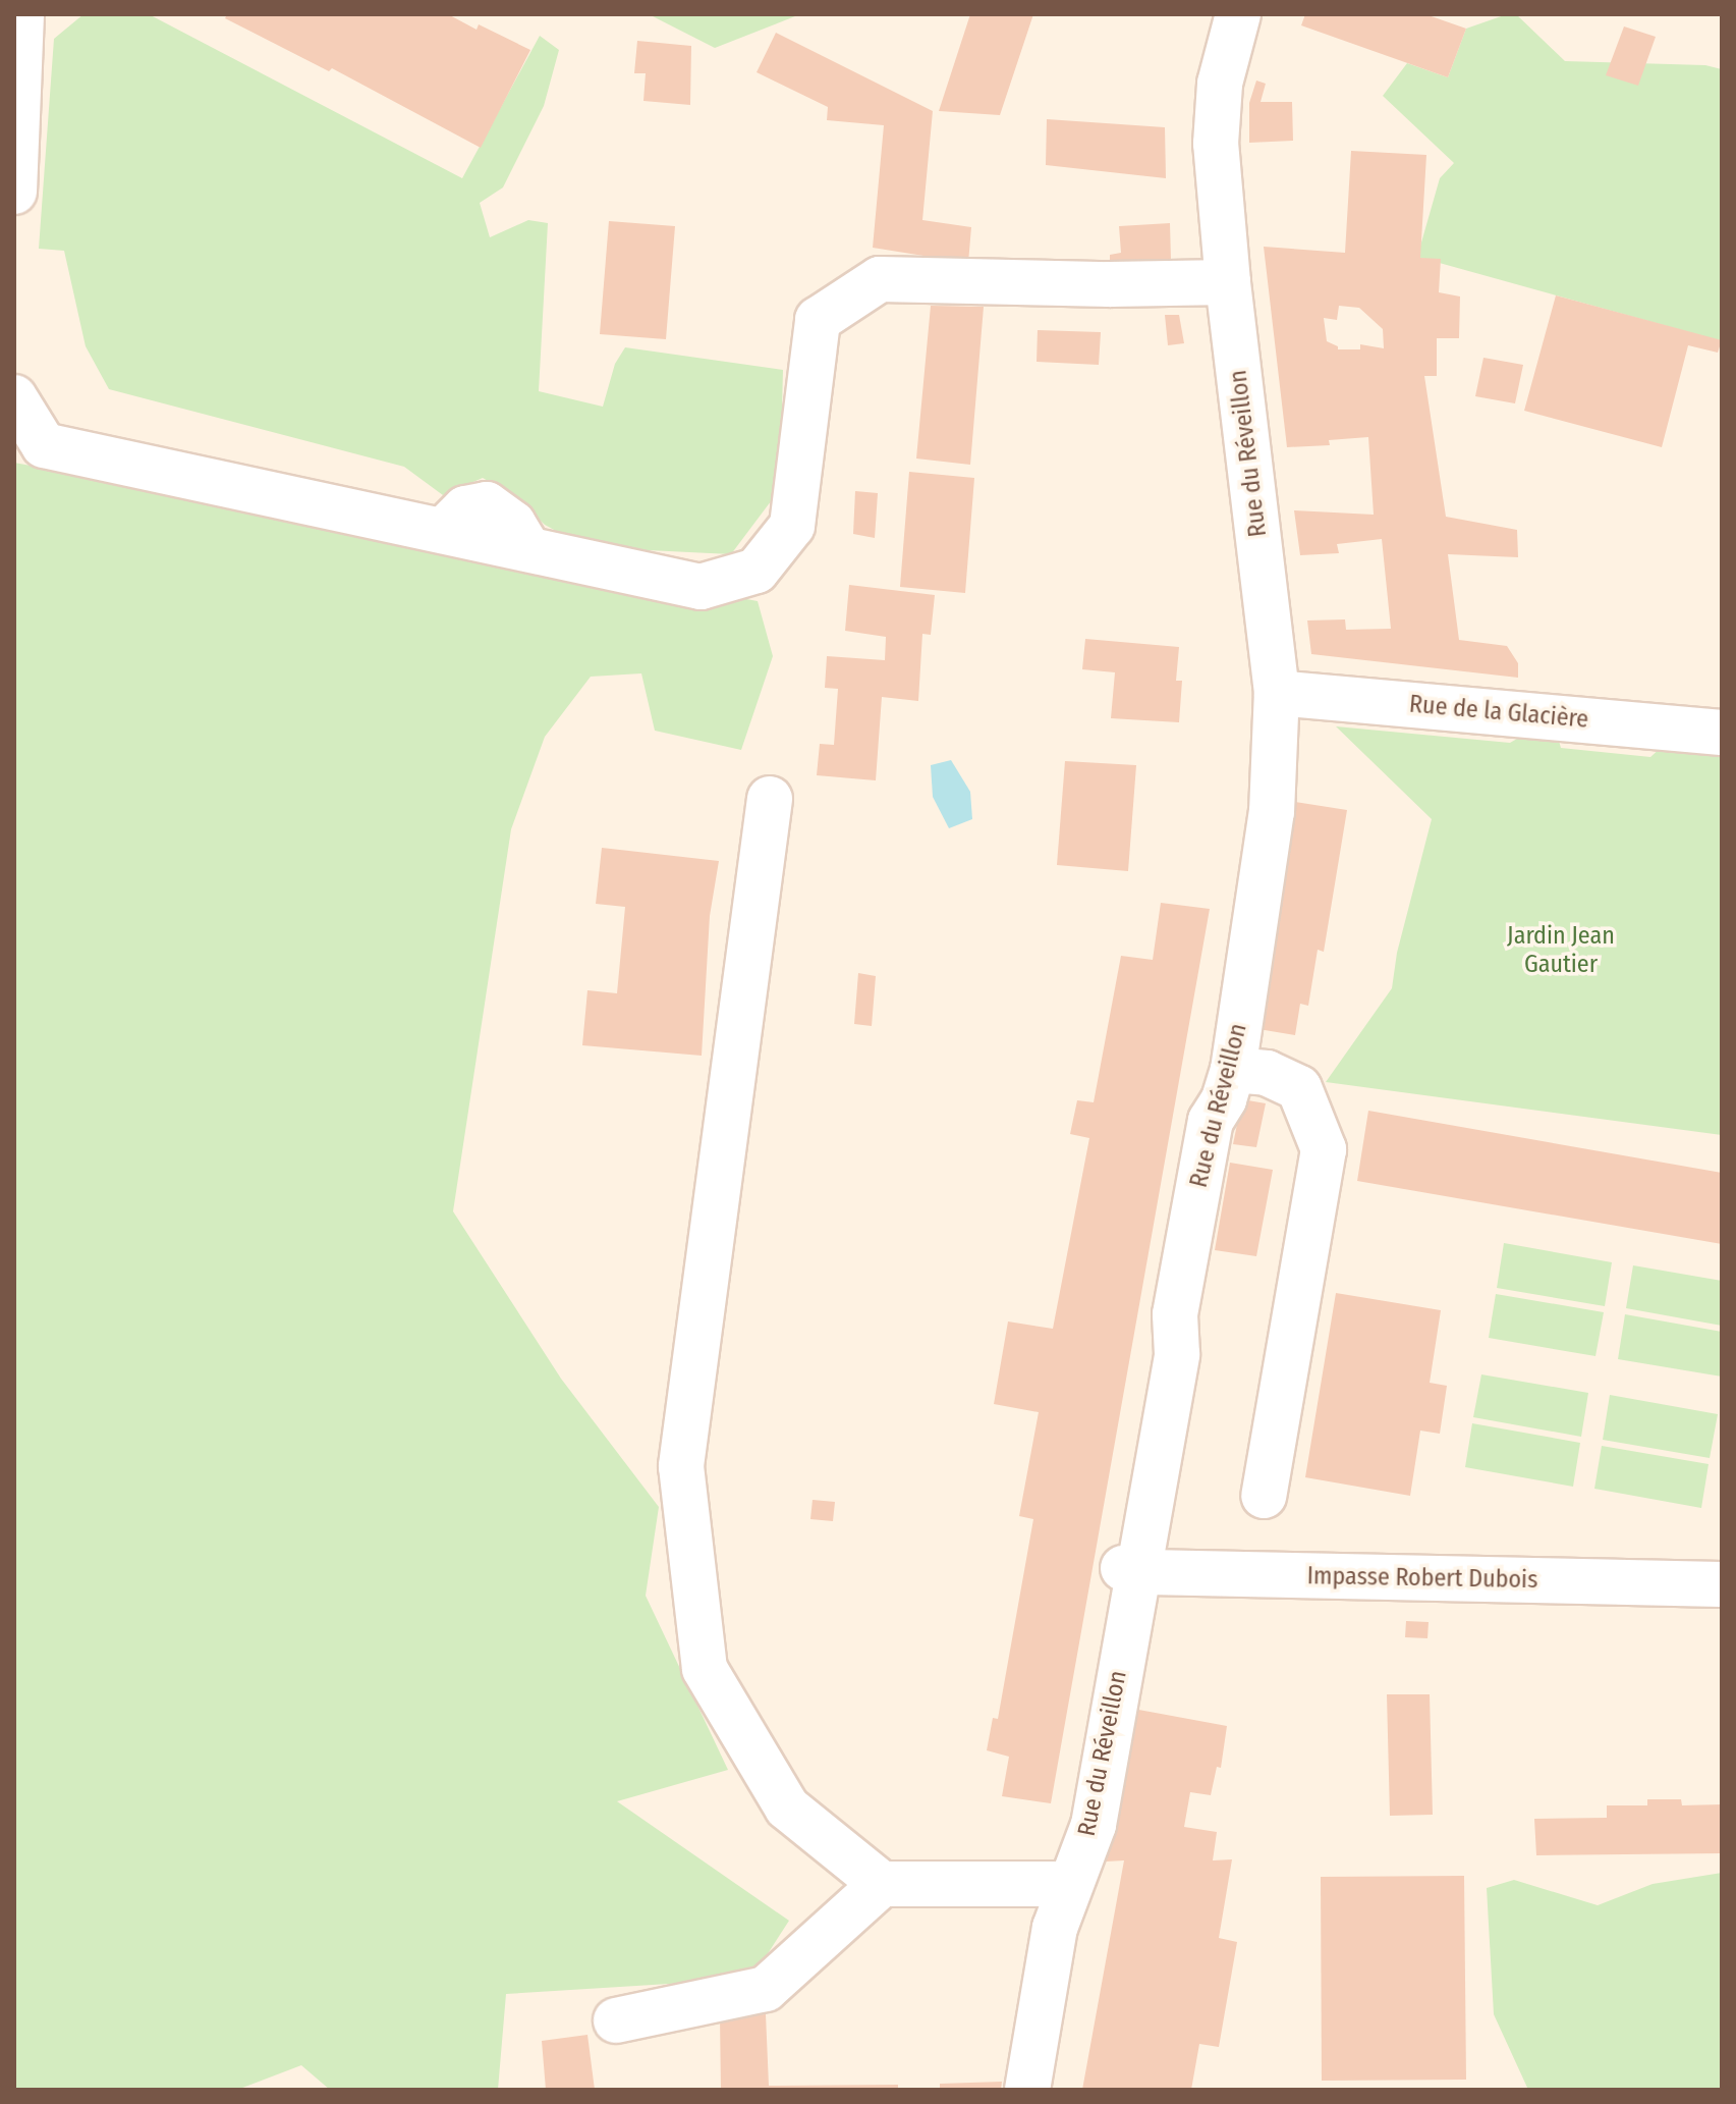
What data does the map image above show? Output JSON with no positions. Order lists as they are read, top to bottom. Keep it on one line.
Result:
{"streets":{"street":["Rue du Réveillon","Rue de la Glacière","Impasse Robert Dubois"]},"crossings":[["Rue du Réveillon","Rue de la Glacière"],["Rue du Réveillon","Impasse Robert Dubois"]],"parks":["Jardin Jean Gautier"]}
